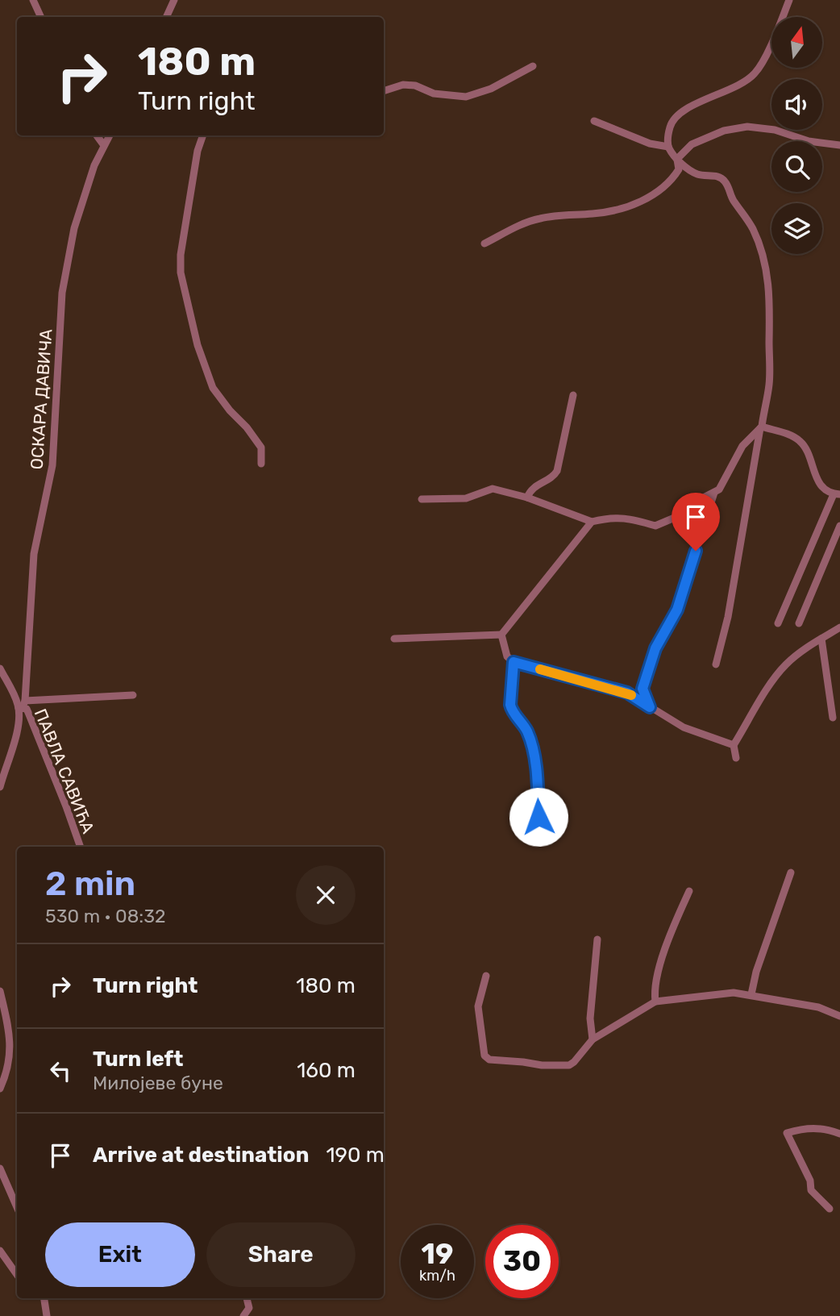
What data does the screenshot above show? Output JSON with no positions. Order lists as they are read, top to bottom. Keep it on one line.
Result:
{"streets":{"street":["ОСКАРА ДАВИЧА","ПАВЛА САВИЋА"]},"crossings":[["ОСКАРА ДАВИЧА","ПАВЛА САВИЋА"]],"north":"top","page":{"turn":["180 m","Turn right"],"heading":["2 min","530 m · 08:32"],"list":[{"name":"Turn right","value":"180 m"},{"name":"Turn left","note":"Милојеве буне","value":"160 m"},{"name":"Arrive at destination","value":"190 m"}],"buttons":["Exit","Share"],"speed":"19 km/h","limit":"30"}}
